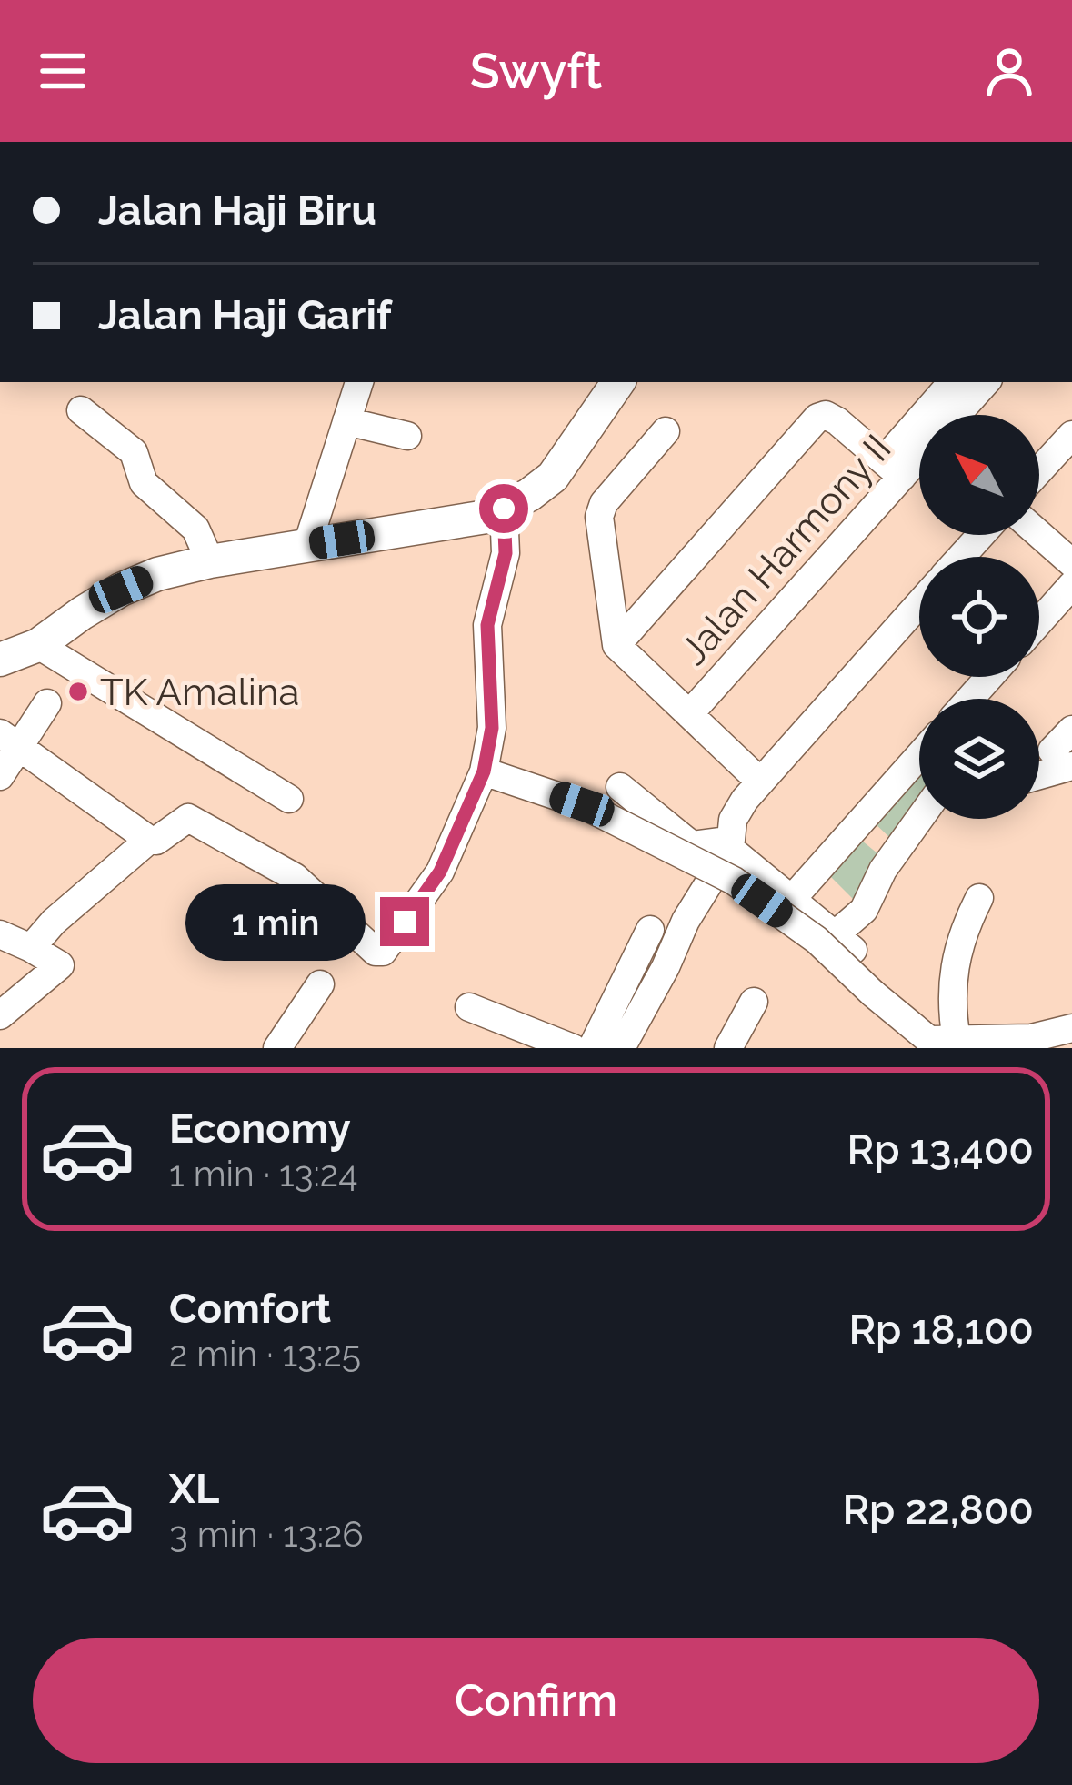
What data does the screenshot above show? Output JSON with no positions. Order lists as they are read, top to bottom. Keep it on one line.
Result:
{"streets":{"street":["Jalan Harmony II"]},"places":["TK Amalina"],"north":"top left","page":{"header":"Swyft","banner":["Jalan Haji Biru","Jalan Haji Garif"],"bubble":"1 min","list":[{"name":"Economy","note":"1 min · 13:24","value":"Rp 13,400"},{"name":"Comfort","note":"2 min · 13:25","value":"Rp 18,100"},{"name":"XL","note":"3 min · 13:26","value":"Rp 22,800"}],"buttons":"Confirm"}}
